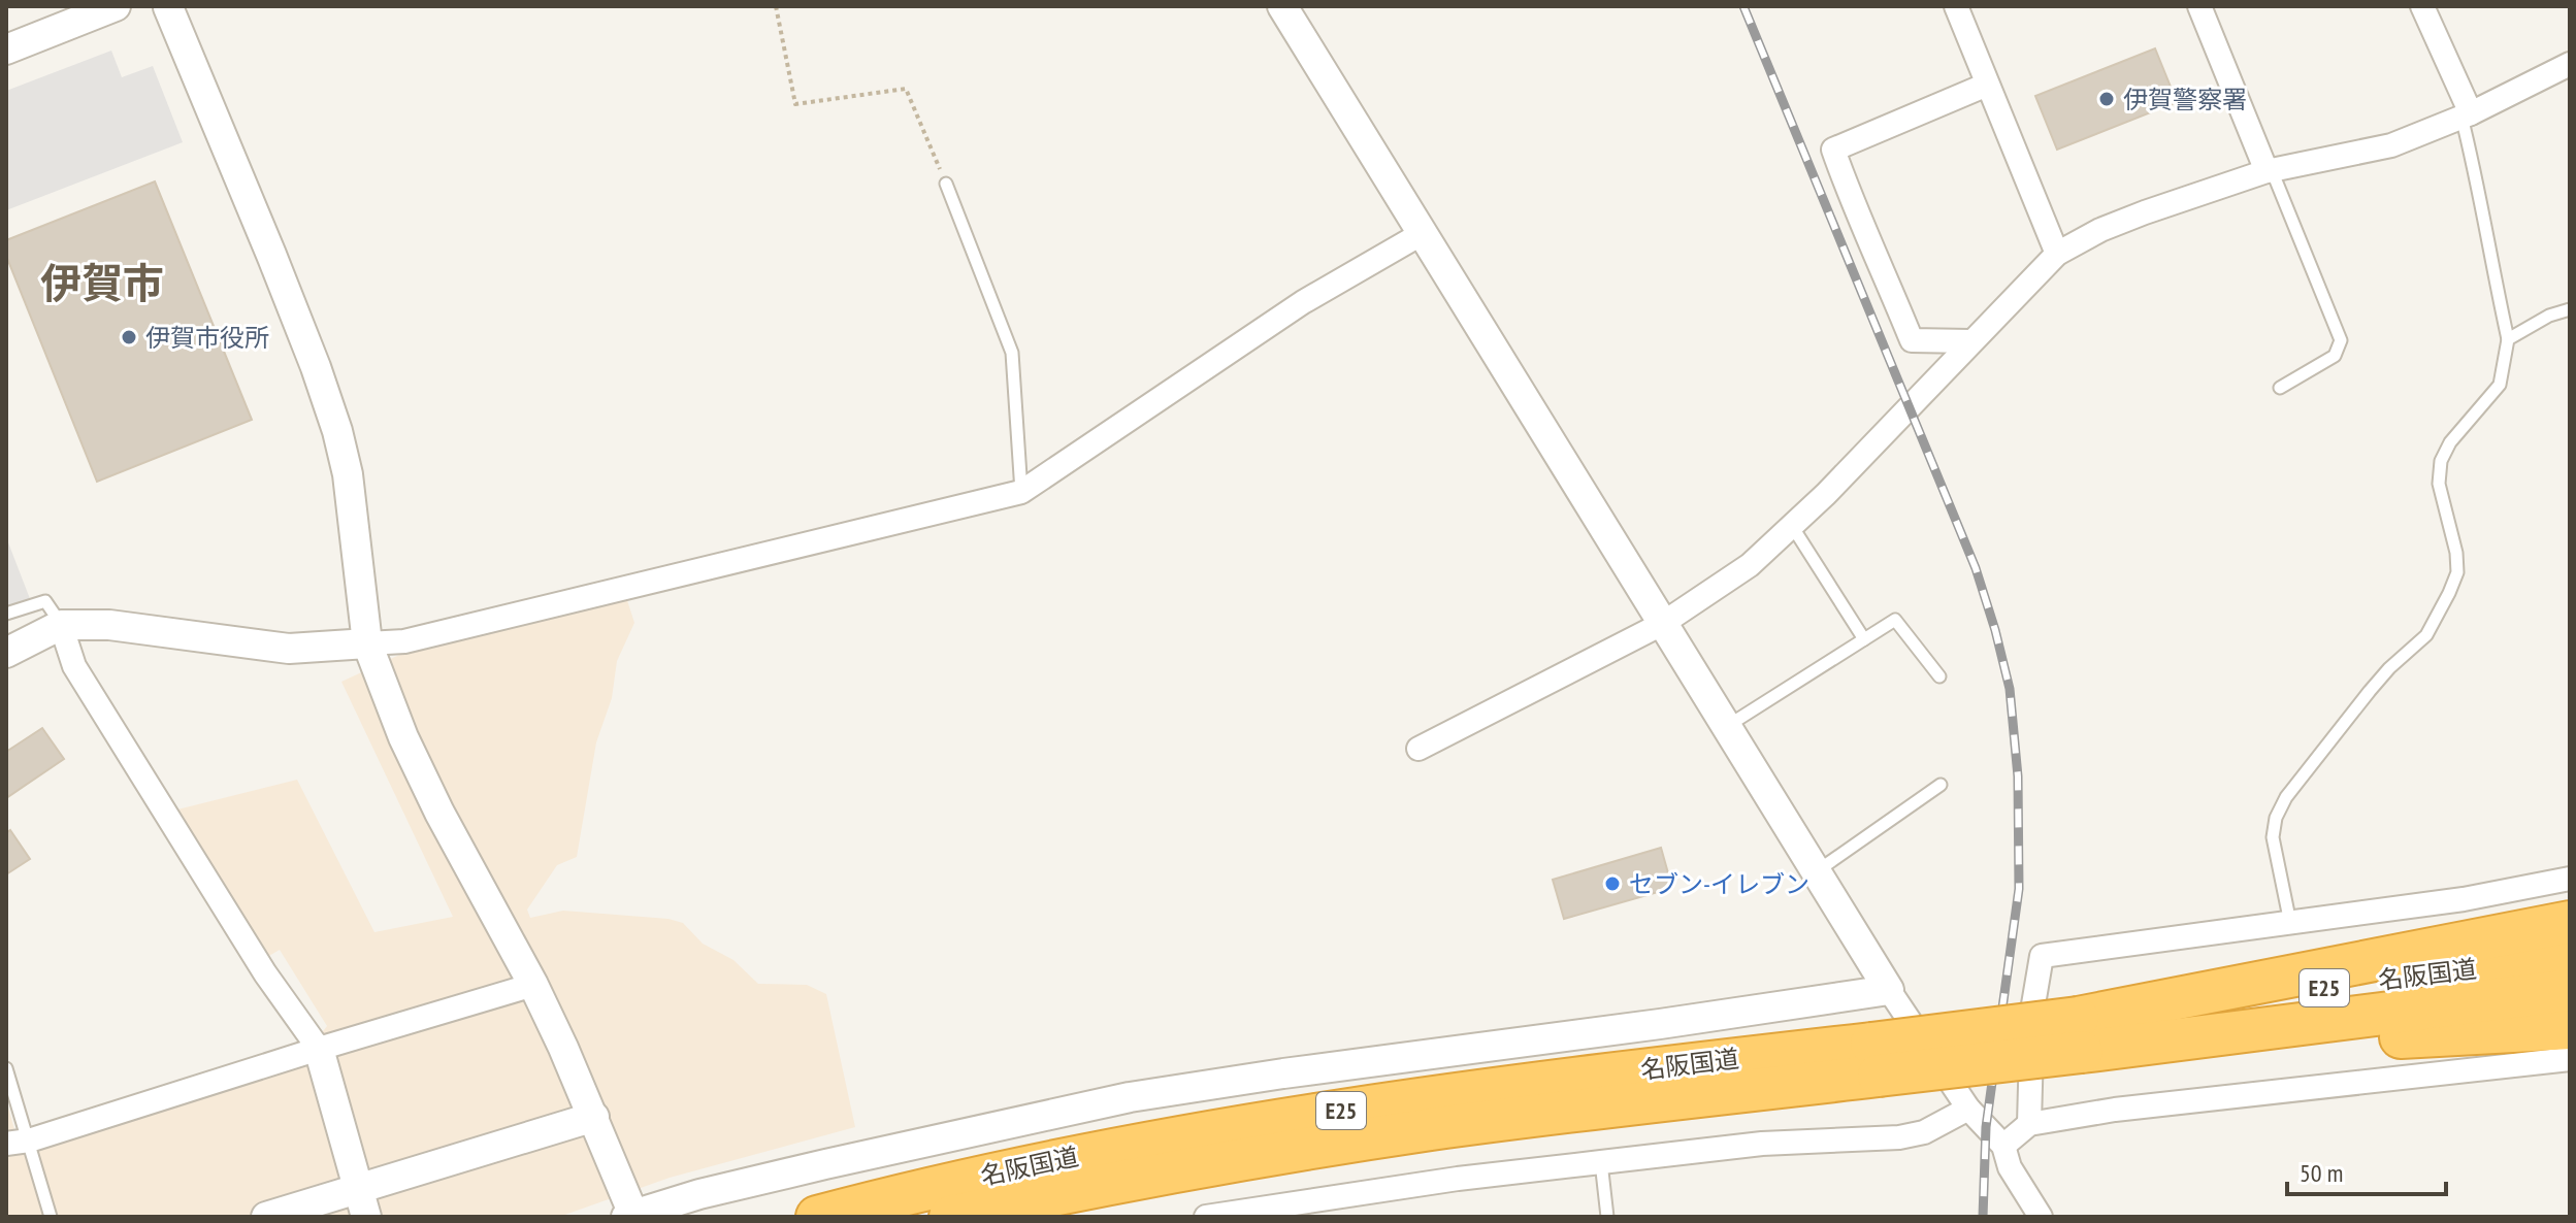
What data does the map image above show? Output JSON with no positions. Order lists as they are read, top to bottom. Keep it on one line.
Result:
{"streets":{"highway":["名阪国道","E25"]},"districts":["伊賀市"],"places":["伊賀警察署","伊賀市役所","セブン-イレブン"],"scale_bar":"50 m"}
